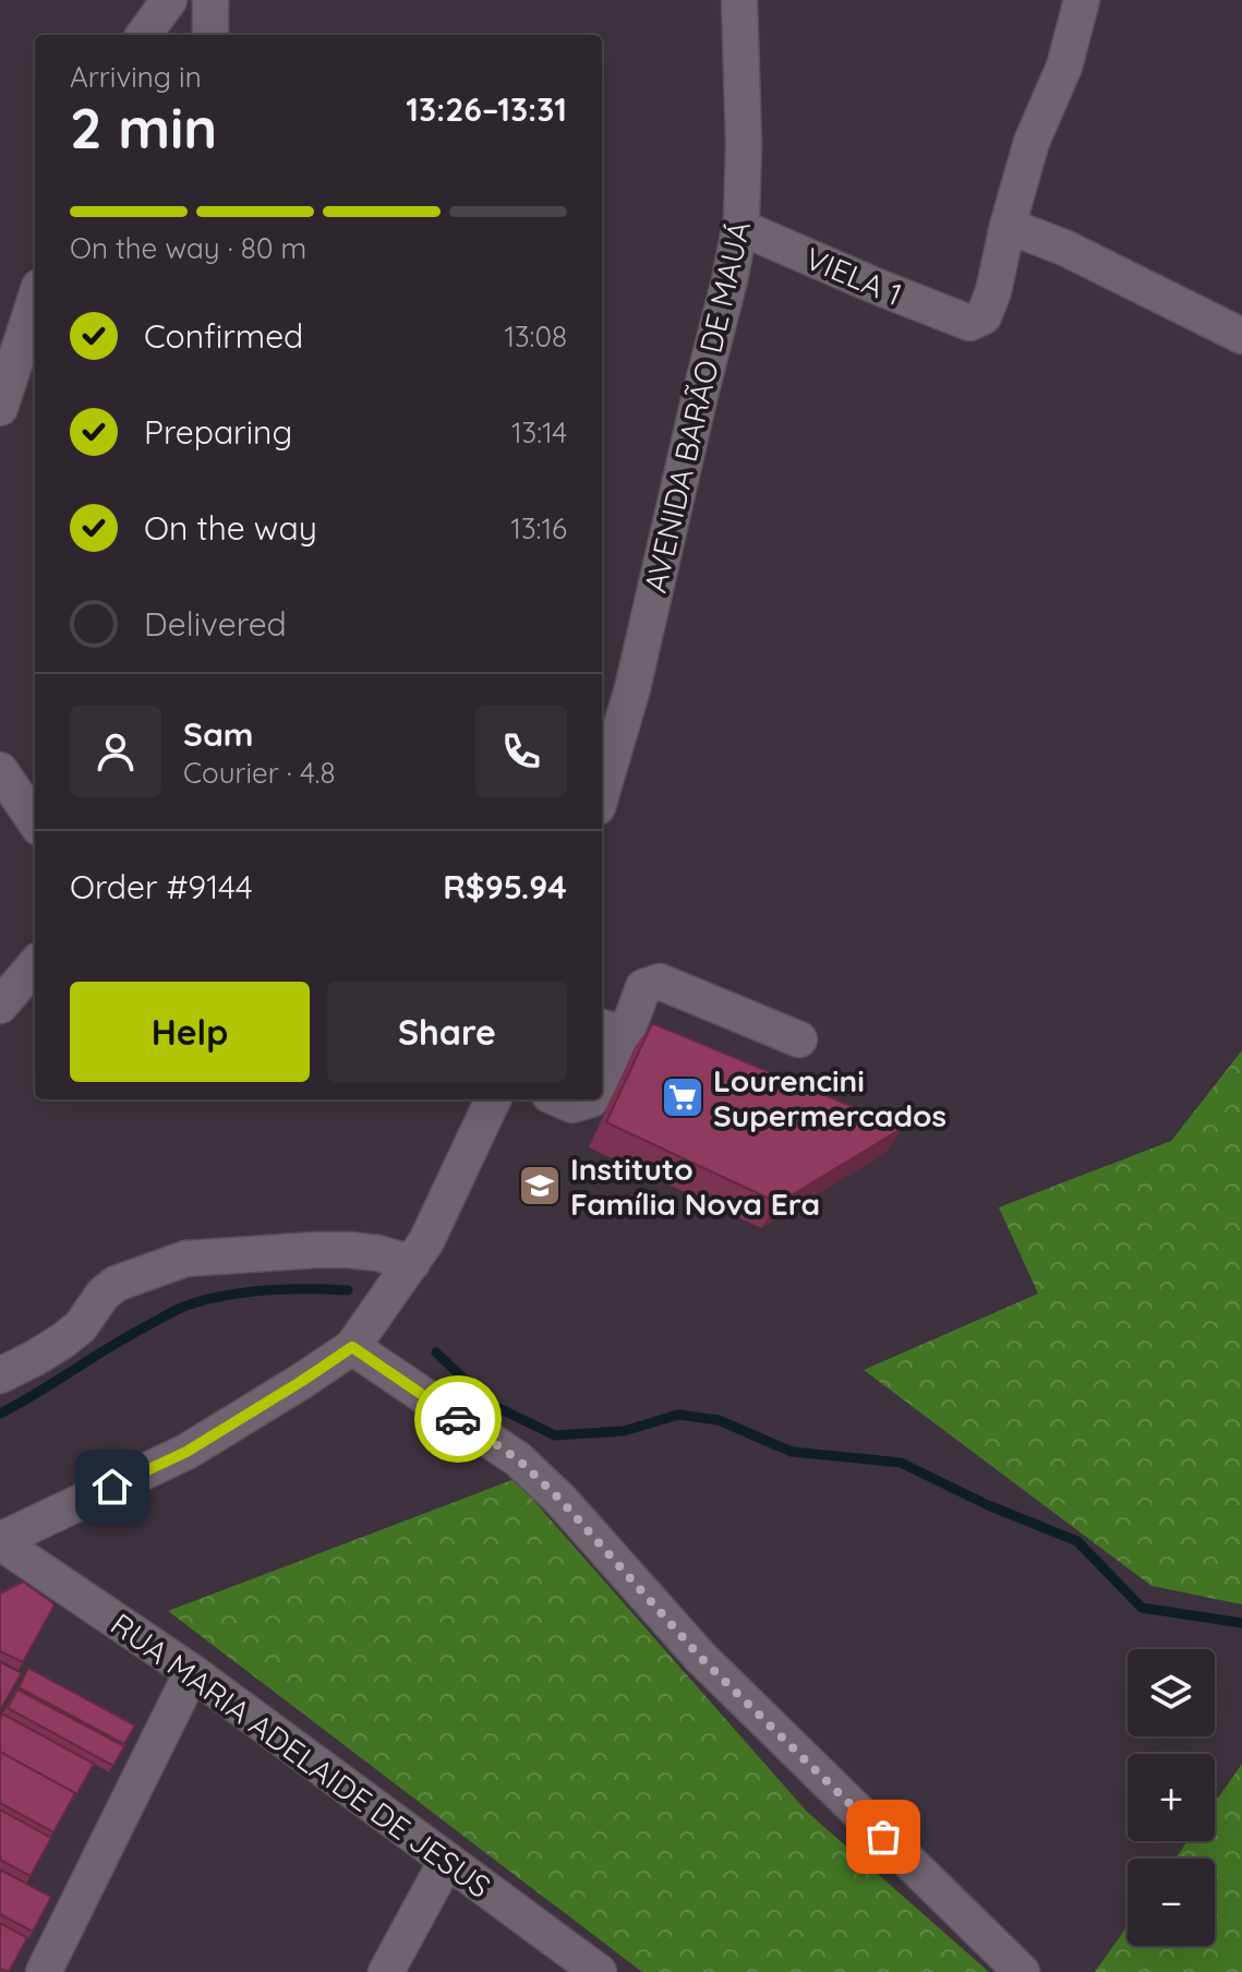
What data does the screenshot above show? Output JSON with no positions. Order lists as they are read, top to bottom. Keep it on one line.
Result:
{"streets":{"street":["VIELA 1","AVENIDA BARÃO DE MAUÁ","RUA MARIA ADELAIDE DE JESUS"]},"crossings":[["VIELA 1","AVENIDA BARÃO DE MAUÁ"]],"places":{"supermarket":["Lourencini Supermercados"],"school or university":["Instituto Família Nova Era"]},"page":{"heading":["2 min","Arriving in","13:26–13:31"],"panel":["Sam","Courier · 4.8","Order #9144","R$95.94"],"bar":"On the way · 80 m","list":[["Confirmed","13:08"],["Preparing","13:14"],["On the way","13:16"],"Delivered"],"buttons":["Help","Share"],"map_buttons":["+","−"]}}
